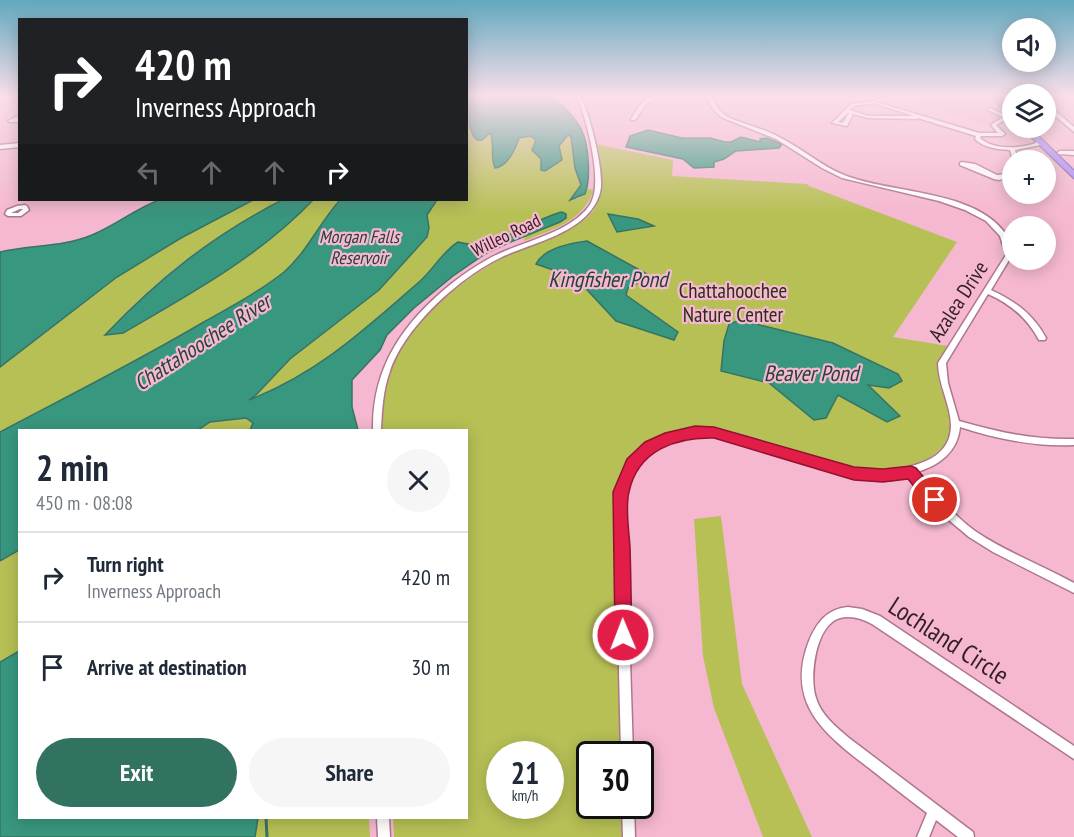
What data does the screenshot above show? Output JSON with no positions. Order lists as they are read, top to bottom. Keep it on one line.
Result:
{"streets":{"street":["Willeo Road","Azalea Drive","Lochland Circle"]},"water":["Morgan Falls Reservoir","Kingfisher Pond","Chattahoochee River","Beaver Pond"],"parks":["Chattahoochee Nature Center"],"page":{"map_buttons":["+","−"],"turn":["420 m","Inverness Approach"],"heading":["2 min","450 m · 08:08"],"list":[{"name":"Turn right","note":"Inverness Approach","value":"420 m"},{"name":"Arrive at destination","value":"30 m"}],"buttons":["Exit","Share"],"speed":"21 km/h","limit":"30"}}
